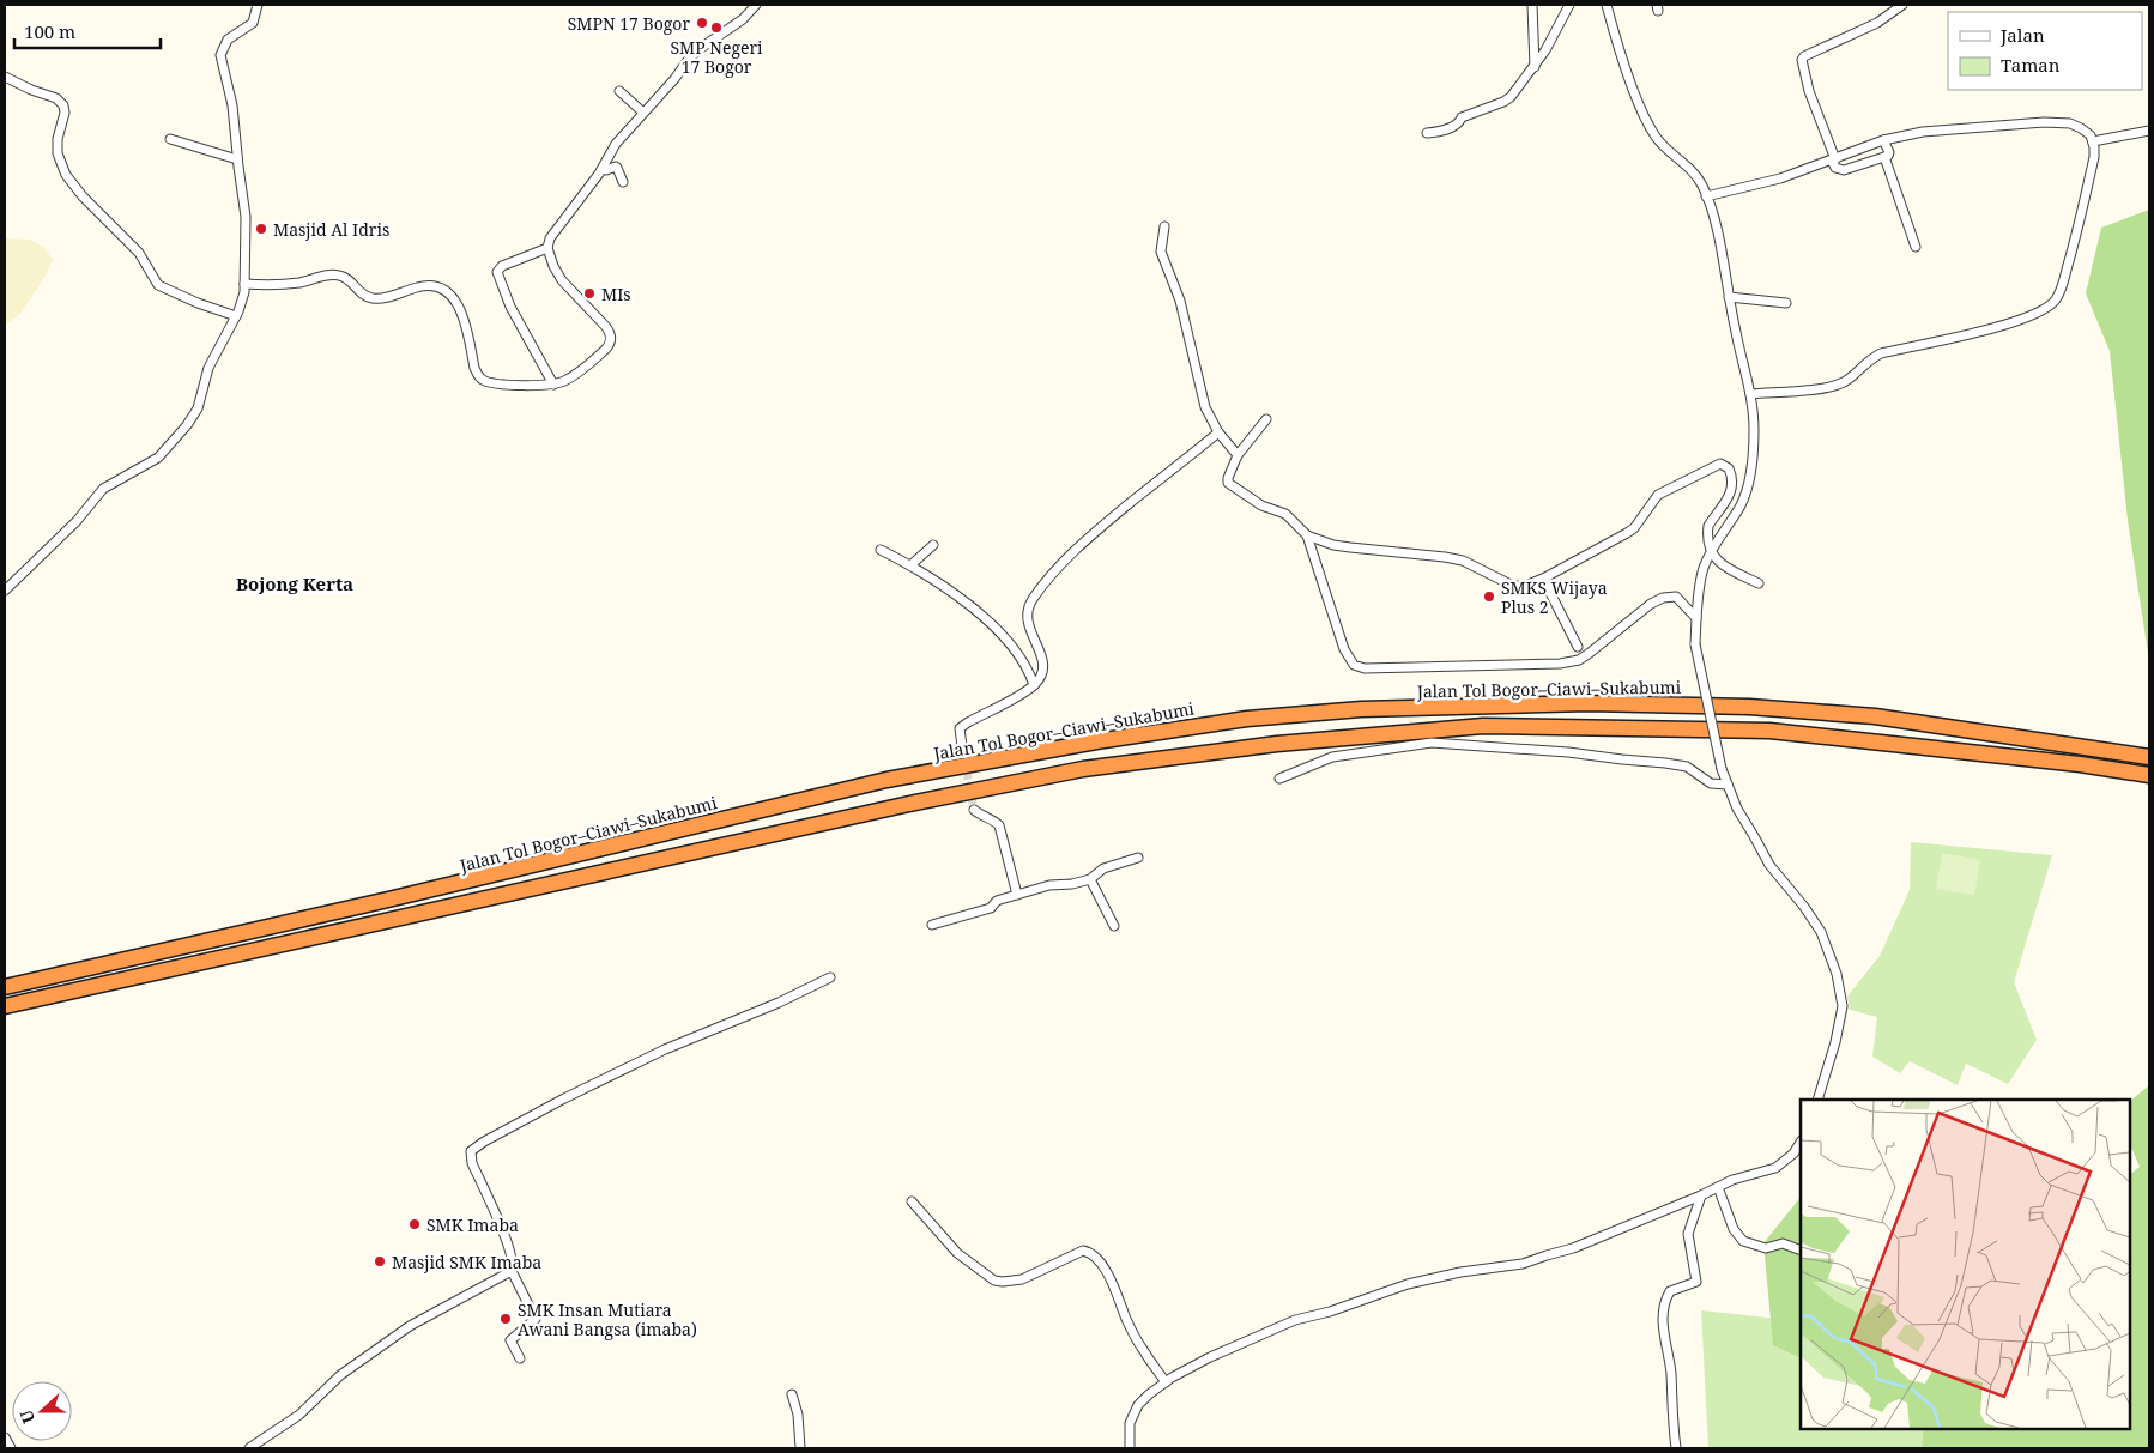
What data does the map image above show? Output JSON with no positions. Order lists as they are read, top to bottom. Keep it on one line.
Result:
{"streets":{"highway":["Jalan Tol Bogor–Ciawi–Sukabumi"]},"districts":["Bojong Kerta"],"places":["SMPN 17 Bogor","SMP Negeri 17 Bogor","Masjid Al Idris","MIs","SMKS Wijaya Plus 2","SMK Imaba","Masjid SMK Imaba","SMK Insan Mutiara Awani Bangsa (imaba)"],"legend":["Jalan","Taman"],"scale_bar":"100 m","north":"left"}
